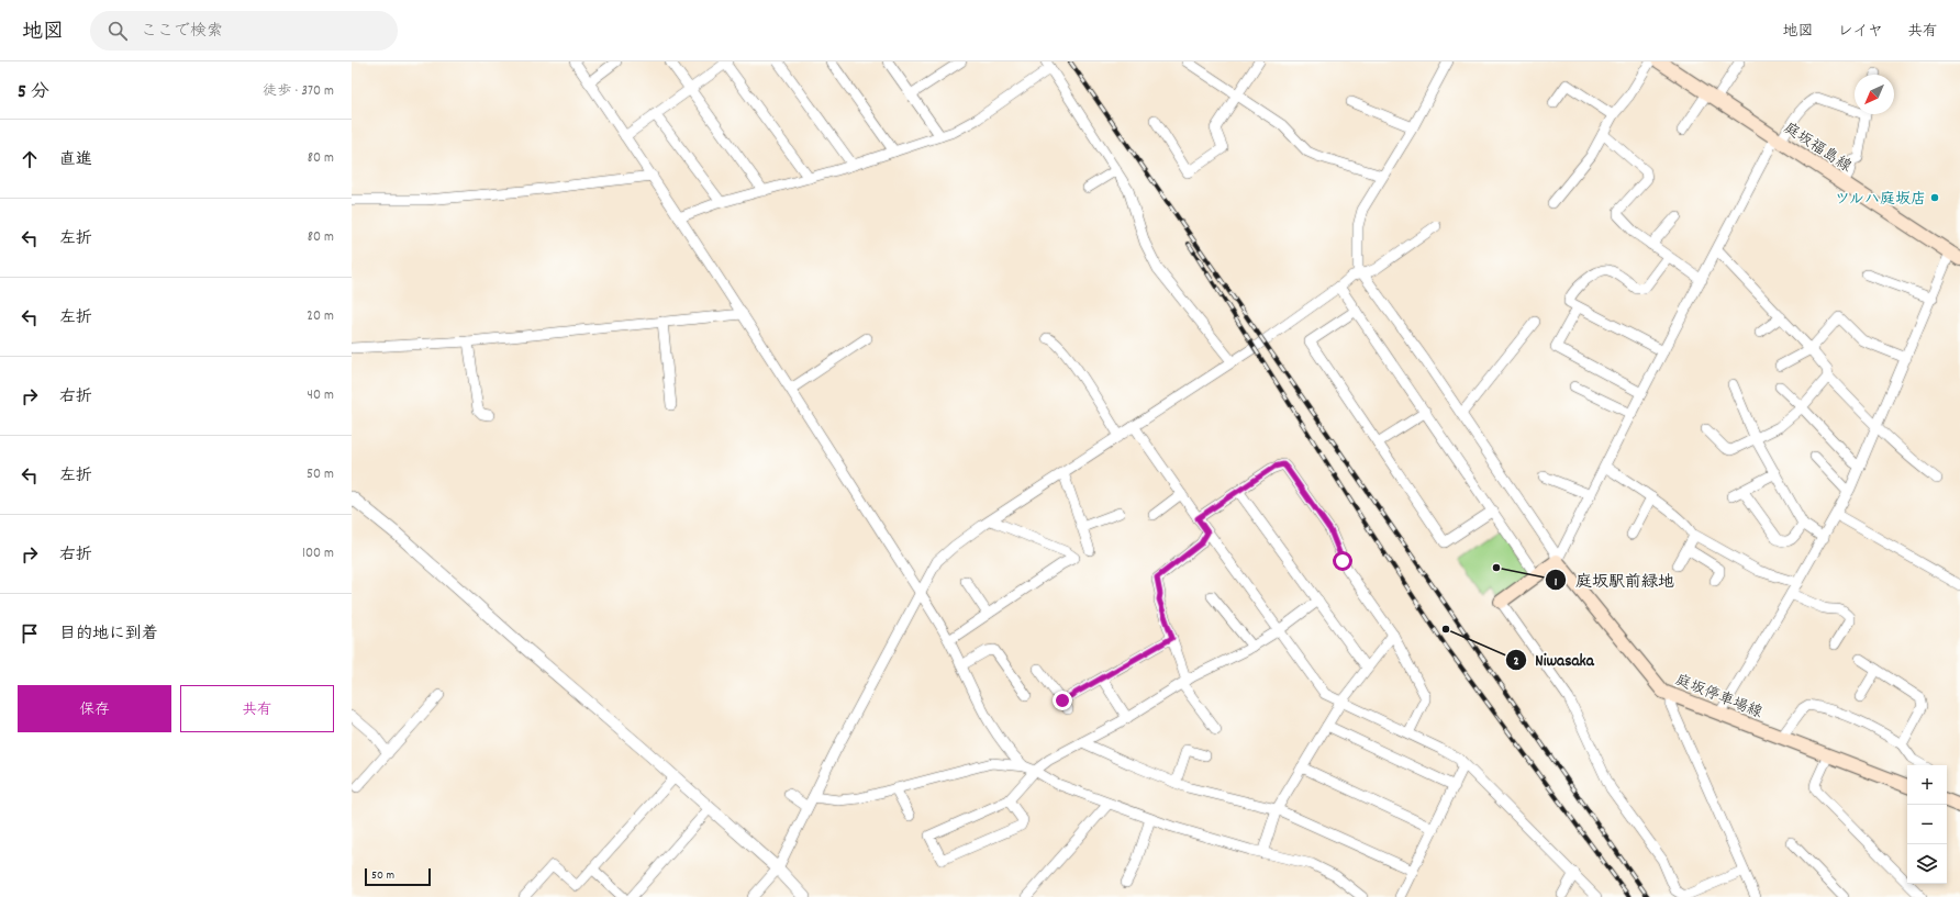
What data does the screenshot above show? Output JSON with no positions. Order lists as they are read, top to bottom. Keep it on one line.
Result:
{"streets":{"main road":["庭坂福島線","庭坂停車場線"]},"places":["ツルハ庭坂店","庭坂駅前緑地","Niwasaka"],"scale_bar":"50 m","north":"bottom left","page":{"header":"地図","search":"ここで検索","nav":["地図","レイヤ","共有"],"heading":["5 分","徒歩 · 370 m"],"list":[["直進","80 m"],["左折","80 m"],["左折","20 m"],["右折","40 m"],["左折","50 m"],["右折","100 m"],"目的地に到着"],"buttons":["保存","共有"],"map_buttons":["+","−"],"scale":"50 m"}}
